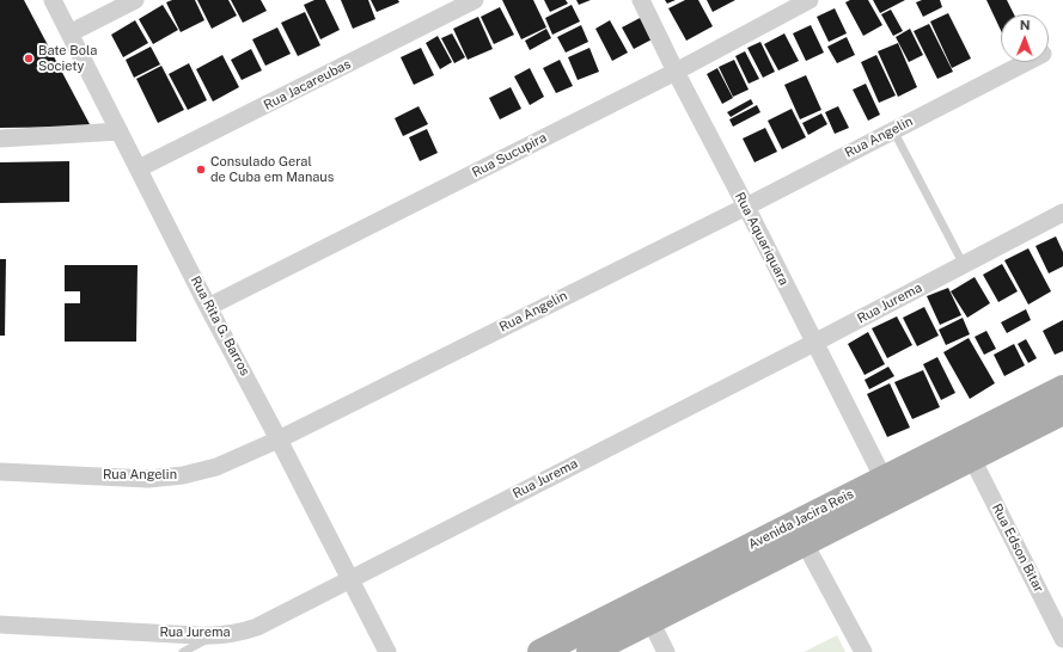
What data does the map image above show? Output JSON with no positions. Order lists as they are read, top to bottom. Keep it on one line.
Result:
{"streets":{"main road":["Avenida Jacira Reis"],"street":["Rua Jacareubas","Rua Angelin","Rua Sucupira","Rua Aquariquara","Rua Jurema","Rua Rita G. Barros","Rua Edson Bitar"]},"crossings":[["Rua Jacareubas","Rua Rita G. Barros"],["Rua Angelin","Rua Aquariquara"],["Rua Angelin","Rua Rita G. Barros"],["Rua Sucupira","Rua Aquariquara"],["Rua Sucupira","Rua Rita G. Barros"],["Rua Aquariquara","Rua Jurema"],["Rua Aquariquara","Avenida Jacira Reis"],["Rua Jurema","Rua Rita G. Barros"],["Avenida Jacira Reis","Rua Edson Bitar"]],"places":["Bate Bola Society","Consulado Geral de Cuba em Manaus"],"north":"top"}
